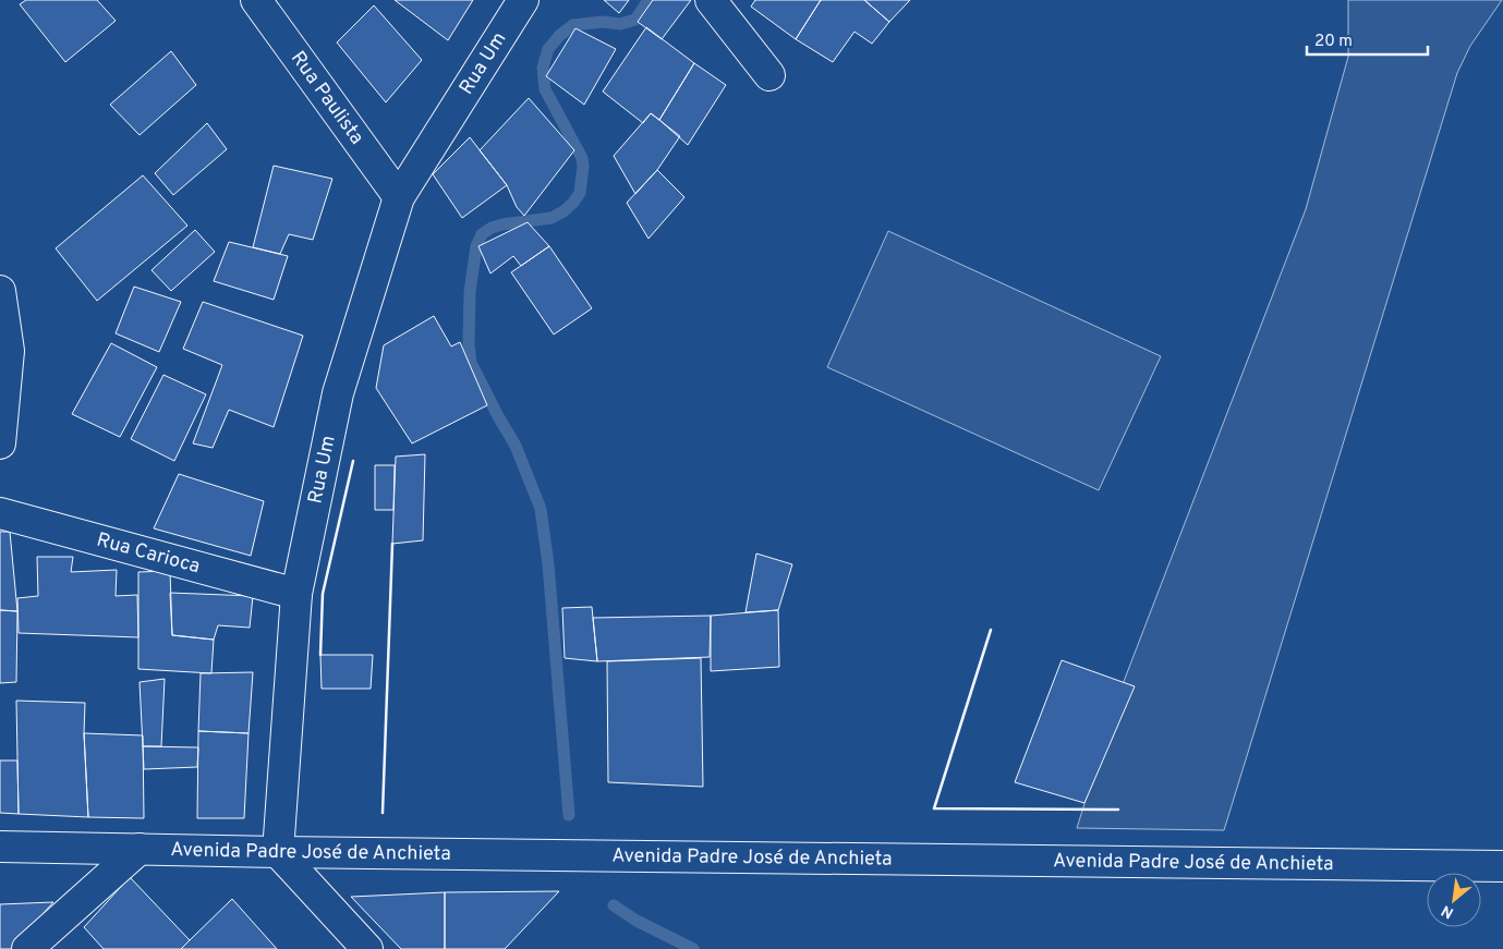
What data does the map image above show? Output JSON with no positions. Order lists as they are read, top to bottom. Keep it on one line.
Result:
{"streets":{"street":["Rua Um","Rua Paulista","Rua Carioca","Avenida Padre José de Anchieta"]},"crossings":[["Rua Um","Rua Paulista"],["Rua Um","Rua Carioca"],["Rua Um","Avenida Padre José de Anchieta"]],"scale_bar":"20 m","north":"bottom left"}
